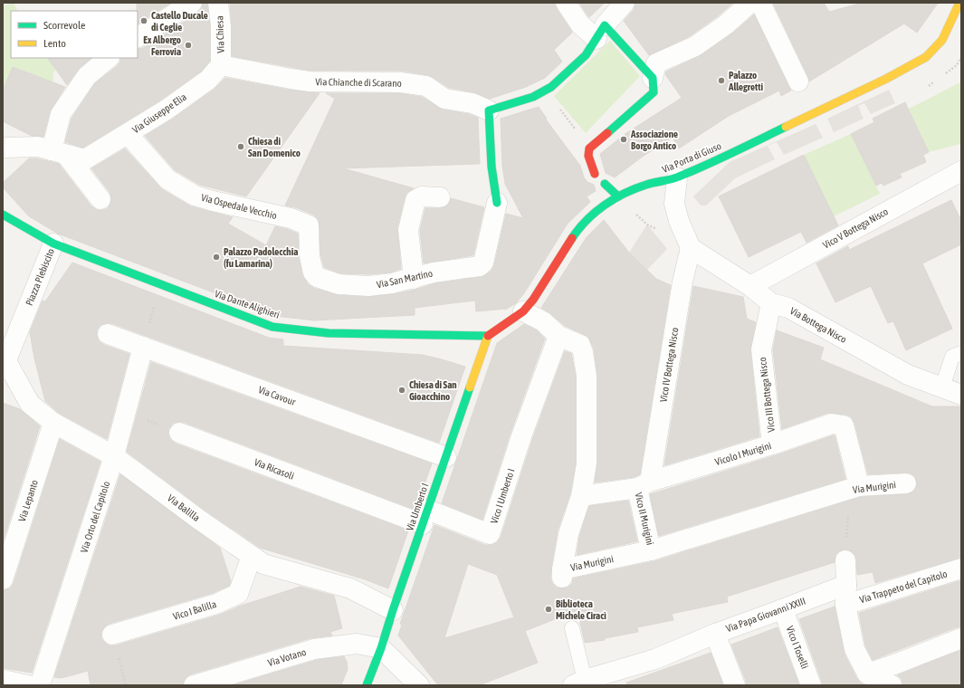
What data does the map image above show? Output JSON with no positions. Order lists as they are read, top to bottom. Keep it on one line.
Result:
{"streets":{"street":["Via Chiesa","Via Chianche di Scarano","Via Giuseppe Elia","Via Porta di Giuso","Via Ospedale Vecchio","Vico V Bottega Nisco","Piazza Plebiscito","Via San Martino","Via Dante Alighieri","Via Bottega Nisco","Vico IV Bottega Nisco","Vico III Bottega Nisco","Via Cavour","Vicolo I Murigini","Via Ricasoli","Via Murigini","Vico I Umberto I","Via Lepanto","Via Umberto I","Via Balilla","Via Orto del Capitolo","Vico II Murigini","Via Trappeto del Capitolo","Vico I Balilla","Via Papa Giovanni XXIII","Vico I Toselli","Via Votano"]},"crossings":[["Via Chiesa","Via Chianche di Scarano"],["Via Chiesa","Via Giuseppe Elia"],["Via Chianche di Scarano","Via Giuseppe Elia"],["Via Giuseppe Elia","Via Ospedale Vecchio"],["Via Porta di Giuso","Via Dante Alighieri"],["Via Porta di Giuso","Via Murigini"],["Via Porta di Giuso","Via Umberto I"],["Via Ospedale Vecchio","Via San Martino"],["Vico V Bottega Nisco","Via Bottega Nisco"],["Piazza Plebiscito","Via Dante Alighieri"],["Piazza Plebiscito","Via Balilla"],["Via Dante Alighieri","Via Umberto I"],["Via Bottega Nisco","Vico IV Bottega Nisco"],["Via Bottega Nisco","Vico III Bottega Nisco"],["Vico IV Bottega Nisco","Vicolo I Murigini"],["Vico IV Bottega Nisco","Vico II Murigini"],["Vico III Bottega Nisco","Vicolo I Murigini"],["Via Cavour","Via Umberto I"],["Via Cavour","Via Orto del Capitolo"],["Vicolo I Murigini","Via Murigini"],["Vicolo I Murigini","Vico II Murigini"],["Via Ricasoli","Vico I Umberto I"],["Via Ricasoli","Via Umberto I"],["Via Murigini","Vico I Umberto I"],["Via Murigini","Vico II Murigini"],["Vico I Umberto I","Via Umberto I"],["Via Lepanto","Via Balilla"],["Via Umberto I","Via Balilla"],["Via Umberto I","Via Votano"],["Via Balilla","Via Orto del Capitolo"],["Via Balilla","Vico I Balilla"],["Via Papa Giovanni XXIII","Vico I Toselli"]],"places":["Castello Ducale di Ceglie","Ex Albergo Ferrovia","Palazzo Allegretti","Associazione Borgo Antico","Chiesa di San Domenico","Palazzo Padolecchia (fu Lamarina)","Chiesa di San Gioacchino","Biblioteca Michele Ciracì"],"legend":["Scorrevole","Lento"]}
